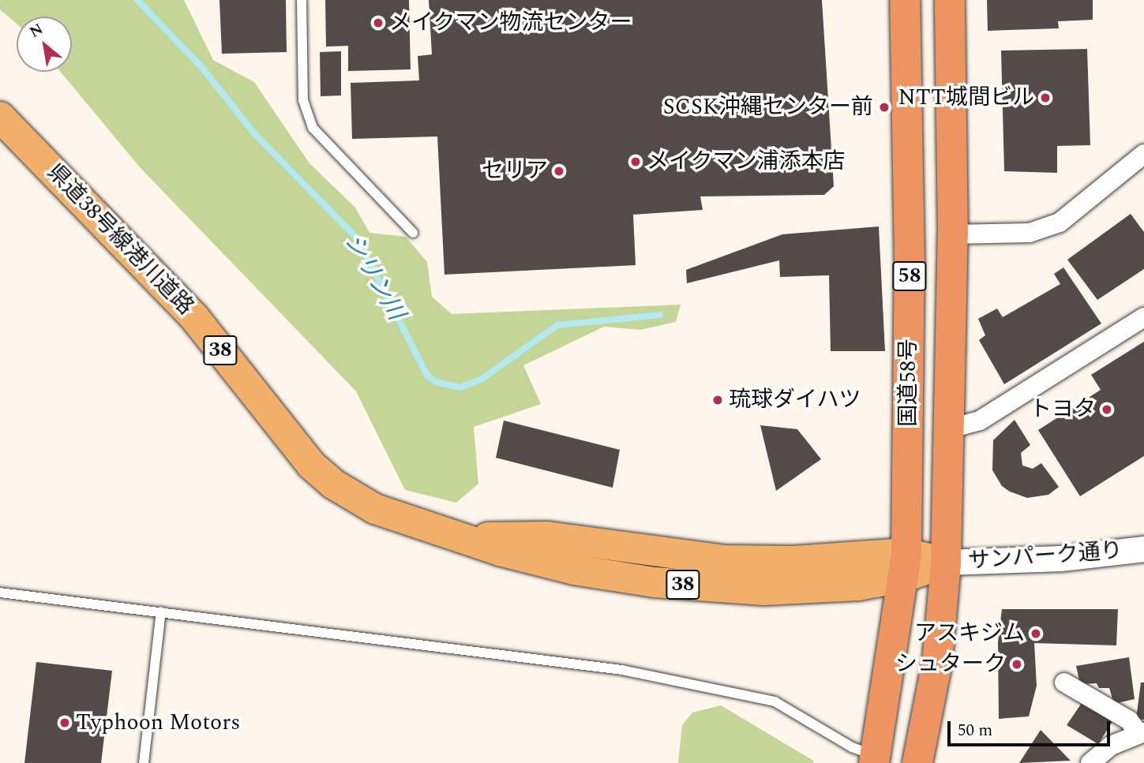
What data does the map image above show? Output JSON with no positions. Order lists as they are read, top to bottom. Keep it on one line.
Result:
{"streets":{"highway":["58","国道58号"],"main road":["県道38号線港川道路","38"],"street":["サンパーク通り"]},"crossings":[["県道38号線港川道路","国道58号"],["県道38号線港川道路","サンパーク通り"],["国道58号","サンパーク通り"]],"water":["シリン川"],"places":["メイクマン物流センター","NTT城間ビル","SCSK沖縄センター前","メイクマン浦添本店","セリア","琉球ダイハツ","トヨタ","アスキジム","シュターク","Typhoon Motors"],"scale_bar":"50 m","north":"top left"}
